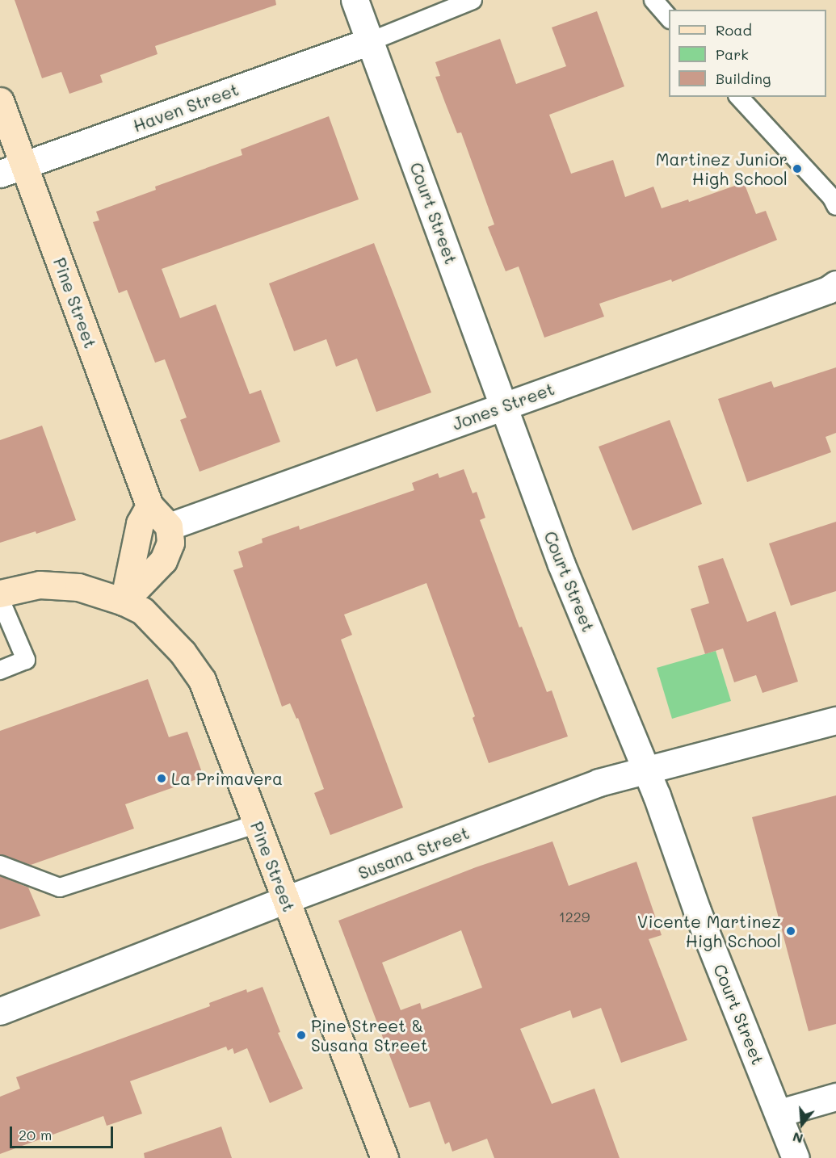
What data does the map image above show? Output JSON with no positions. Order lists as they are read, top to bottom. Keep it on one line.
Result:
{"streets":{"main road":["Pine Street"],"street":["Haven Street","Court Street","Jones Street","Susana Street"]},"crossings":[["Haven Street","Court Street"],["Haven Street","Pine Street"],["Court Street","Jones Street"],["Court Street","Susana Street"],["Pine Street","Jones Street"],["Pine Street","Susana Street"]],"places":["Martinez Junior High School","La Primavera","Vicente Martinez High School","Pine Street & Susana Street"],"house_numbers":["1229"],"legend":["Road","Park","Building"],"scale_bar":"20 m","north":"bottom"}
